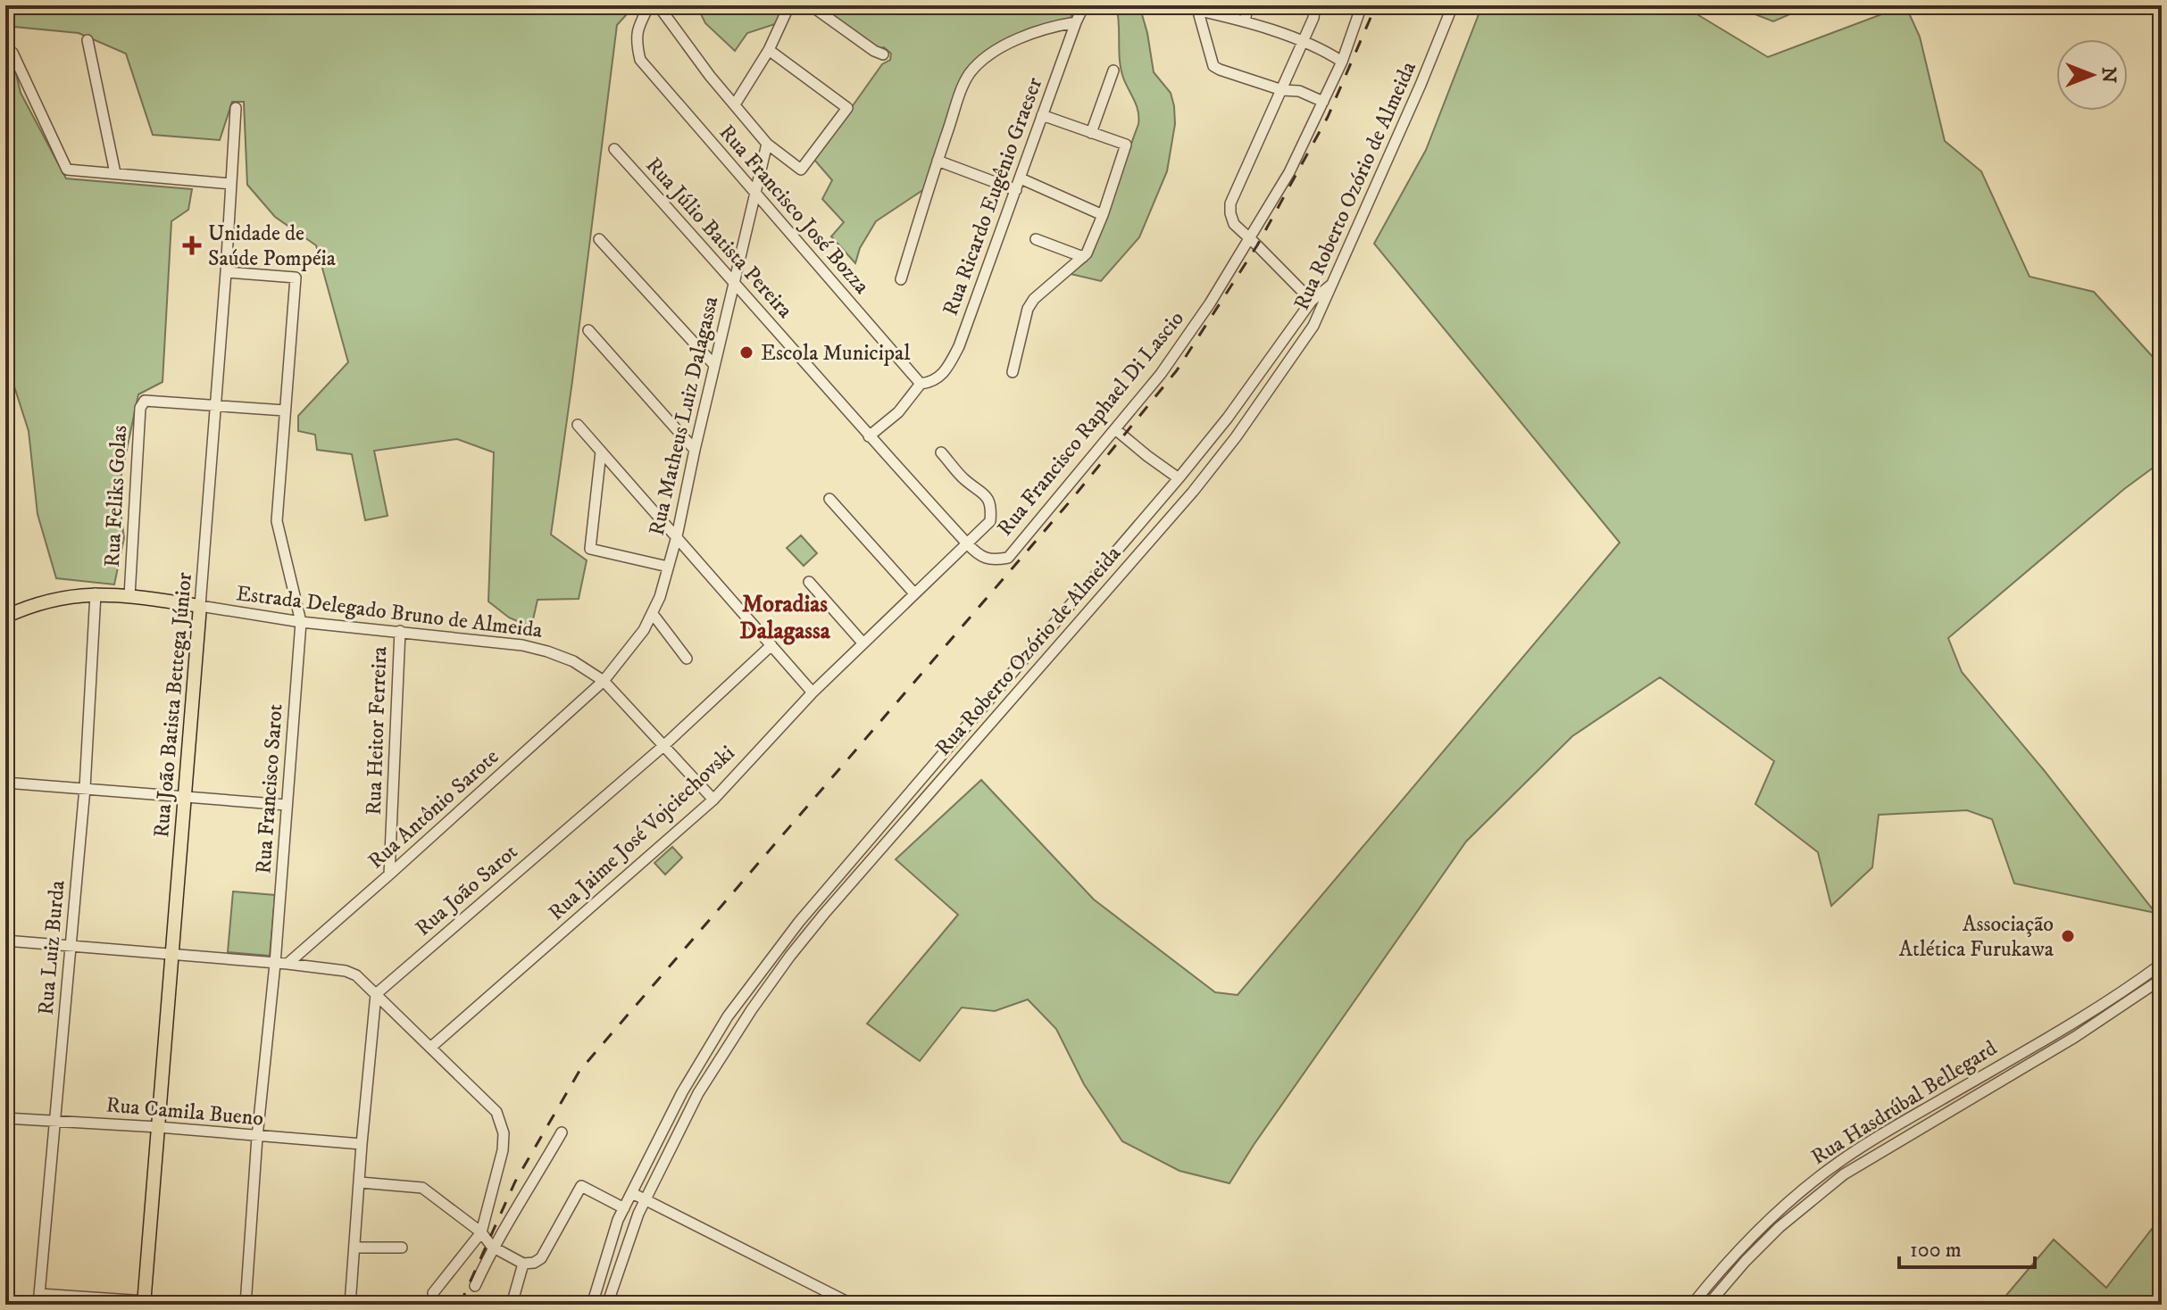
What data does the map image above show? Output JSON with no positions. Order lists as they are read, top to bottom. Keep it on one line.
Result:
{"streets":{"main road":["Estrada Delegado Bruno de Almeida","Rua João Batista Bettega Júnior"],"street":["Rua Roberto Ozório de Almeida","Rua Ricardo Eugênio Graeser","Rua Francisco José Bozza","Rua Júlio Batista Pereira","Rua Matheus Luiz Dalagassa","Rua Francisco Raphael Di Lascio","Rua Feliks Golas","Rua Heitor Ferreira","Rua Francisco Sarot","Rua Antônio Sarote","Rua Jaime José Vojciechovski","Rua João Sarot","Rua Luiz Burda","Rua Hasdrúbal Bellegard","Rua Camila Bueno"]},"crossings":[["Rua Ricardo Eugênio Graeser","Rua Francisco José Bozza"],["Rua Ricardo Eugênio Graeser","Rua Júlio Batista Pereira"],["Rua Francisco José Bozza","Rua Matheus Luiz Dalagassa"],["Rua Júlio Batista Pereira","Rua Matheus Luiz Dalagassa"],["Rua Júlio Batista Pereira","Rua Francisco Raphael Di Lascio"],["Rua Júlio Batista Pereira","Rua Jaime José Vojciechovski"],["Rua Matheus Luiz Dalagassa","Estrada Delegado Bruno de Almeida"],["Rua Matheus Luiz Dalagassa","Rua Antônio Sarote"],["Rua Francisco Raphael Di Lascio","Rua Jaime José Vojciechovski"],["Rua Feliks Golas","Estrada Delegado Bruno de Almeida"],["Rua Feliks Golas","Rua João Batista Bettega Júnior"],["Estrada Delegado Bruno de Almeida","Rua João Batista Bettega Júnior"],["Estrada Delegado Bruno de Almeida","Rua Heitor Ferreira"],["Estrada Delegado Bruno de Almeida","Rua Francisco Sarot"],["Estrada Delegado Bruno de Almeida","Rua Antônio Sarote"],["Estrada Delegado Bruno de Almeida","Rua Jaime José Vojciechovski"],["Estrada Delegado Bruno de Almeida","Rua João Sarot"],["Estrada Delegado Bruno de Almeida","Rua Luiz Burda"],["Rua João Batista Bettega Júnior","Rua Francisco Sarot"],["Rua João Batista Bettega Júnior","Rua Camila Bueno"],["Rua Heitor Ferreira","Rua Antônio Sarote"],["Rua Francisco Sarot","Rua Camila Bueno"],["Rua Luiz Burda","Rua Camila Bueno"]],"districts":["Moradias Dalagassa"],"places":{"health":["Unidade de Saúde Pompéia"],"other":["Escola Municipal","Associação Atlética Furukawa"]},"scale_bar":"100 m","north":"right"}
